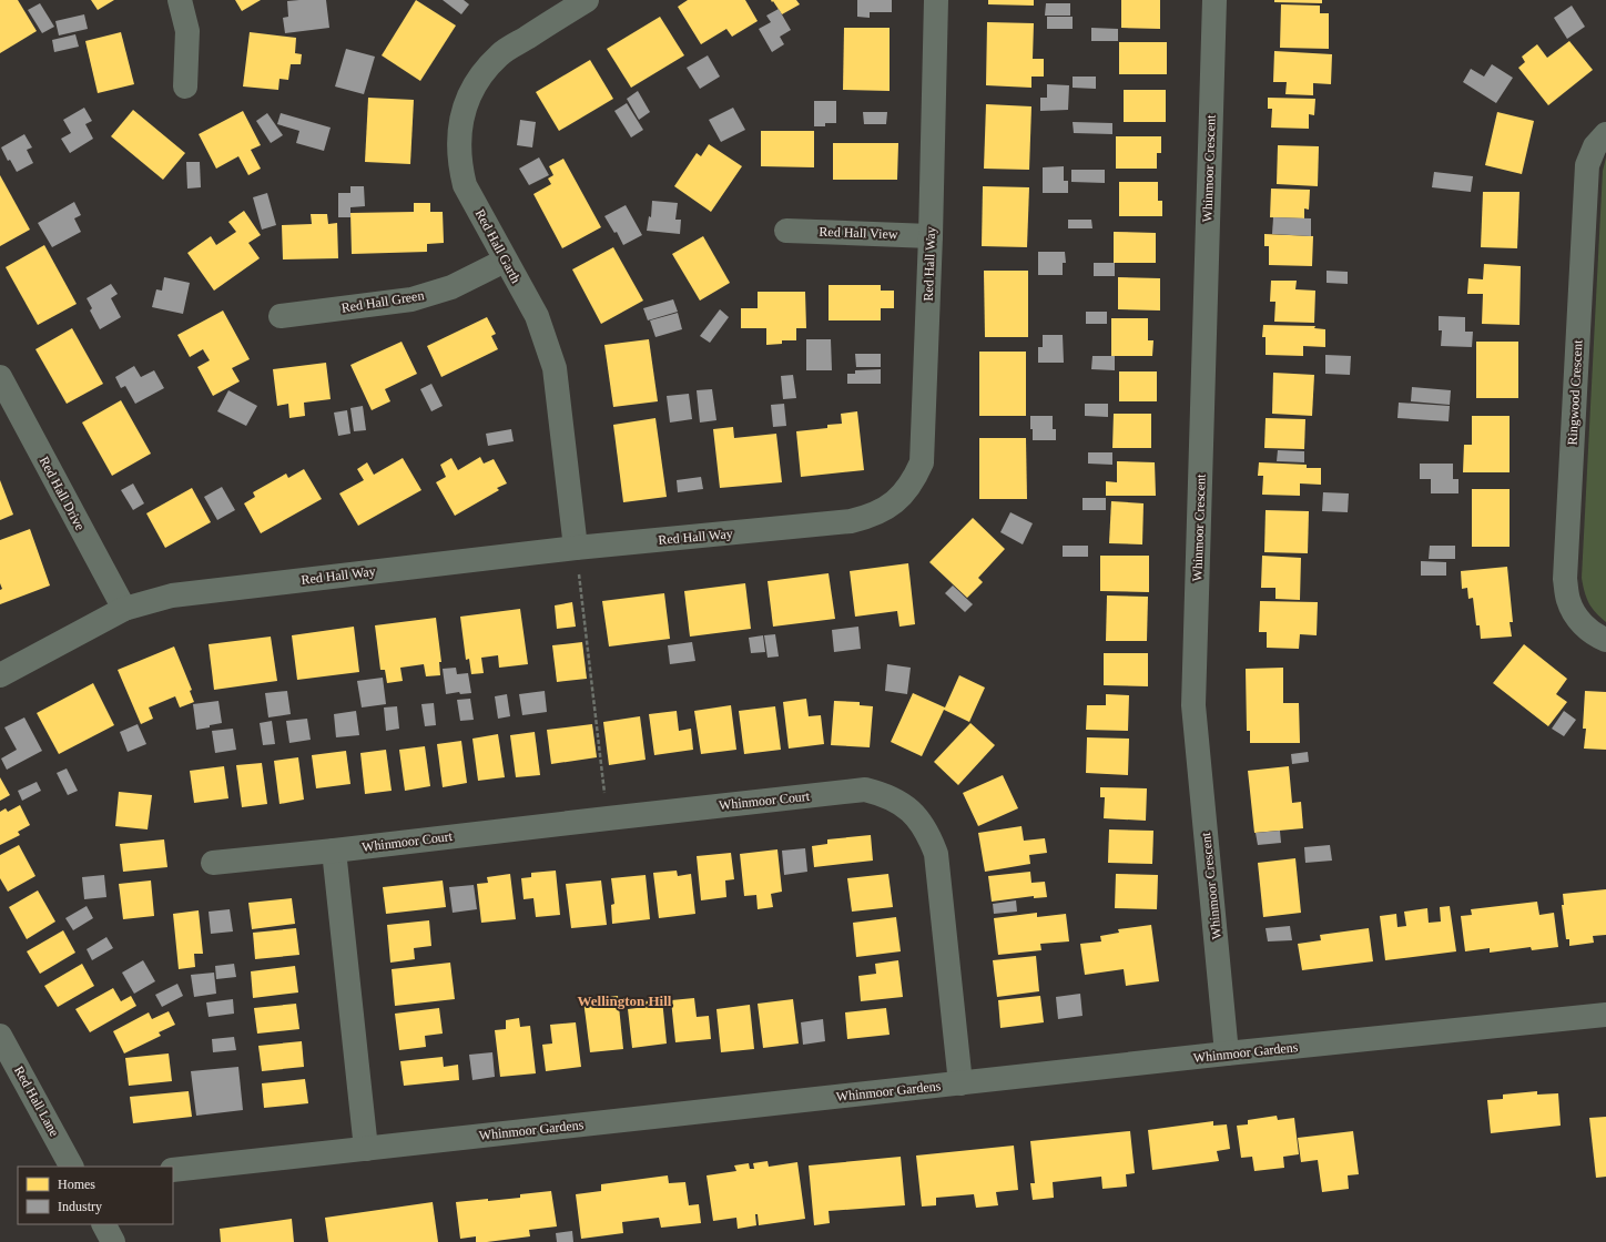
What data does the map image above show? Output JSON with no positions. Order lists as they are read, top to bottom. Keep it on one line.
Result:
{"streets":{"street":["Whinmoor Crescent","Red Hall View","Red Hall Garth","Red Hall Way","Red Hall Green","Ringwood Crescent","Red Hall Drive","Whinmoor Court","Whinmoor Gardens","Red Hall Lane"]},"crossings":[["Whinmoor Crescent","Whinmoor Gardens"],["Red Hall View","Red Hall Way"],["Red Hall Garth","Red Hall Way"],["Red Hall Garth","Red Hall Green"],["Red Hall Way","Red Hall Drive"],["Whinmoor Court","Whinmoor Gardens"]],"districts":["Wellington Hill"],"legend":["Homes","Industry"]}
